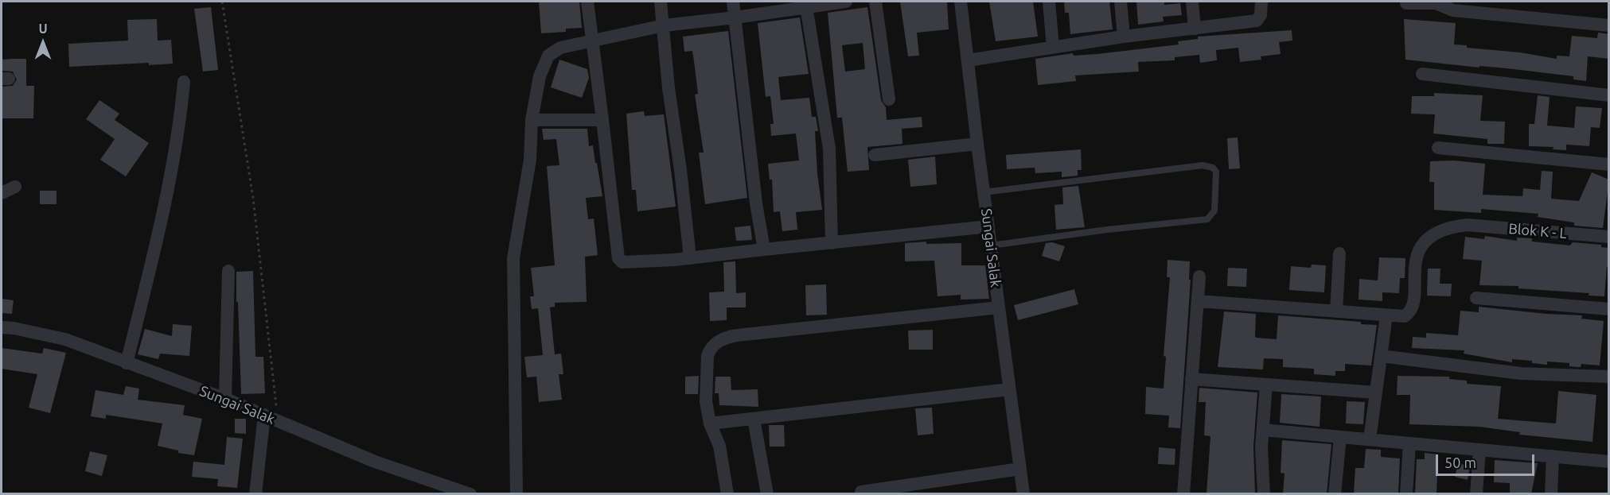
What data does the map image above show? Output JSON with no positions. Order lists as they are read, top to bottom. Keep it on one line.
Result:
{"streets":{"street":["Blok K - L","Sungai Salak"]},"scale_bar":"50 m","north":"top"}
